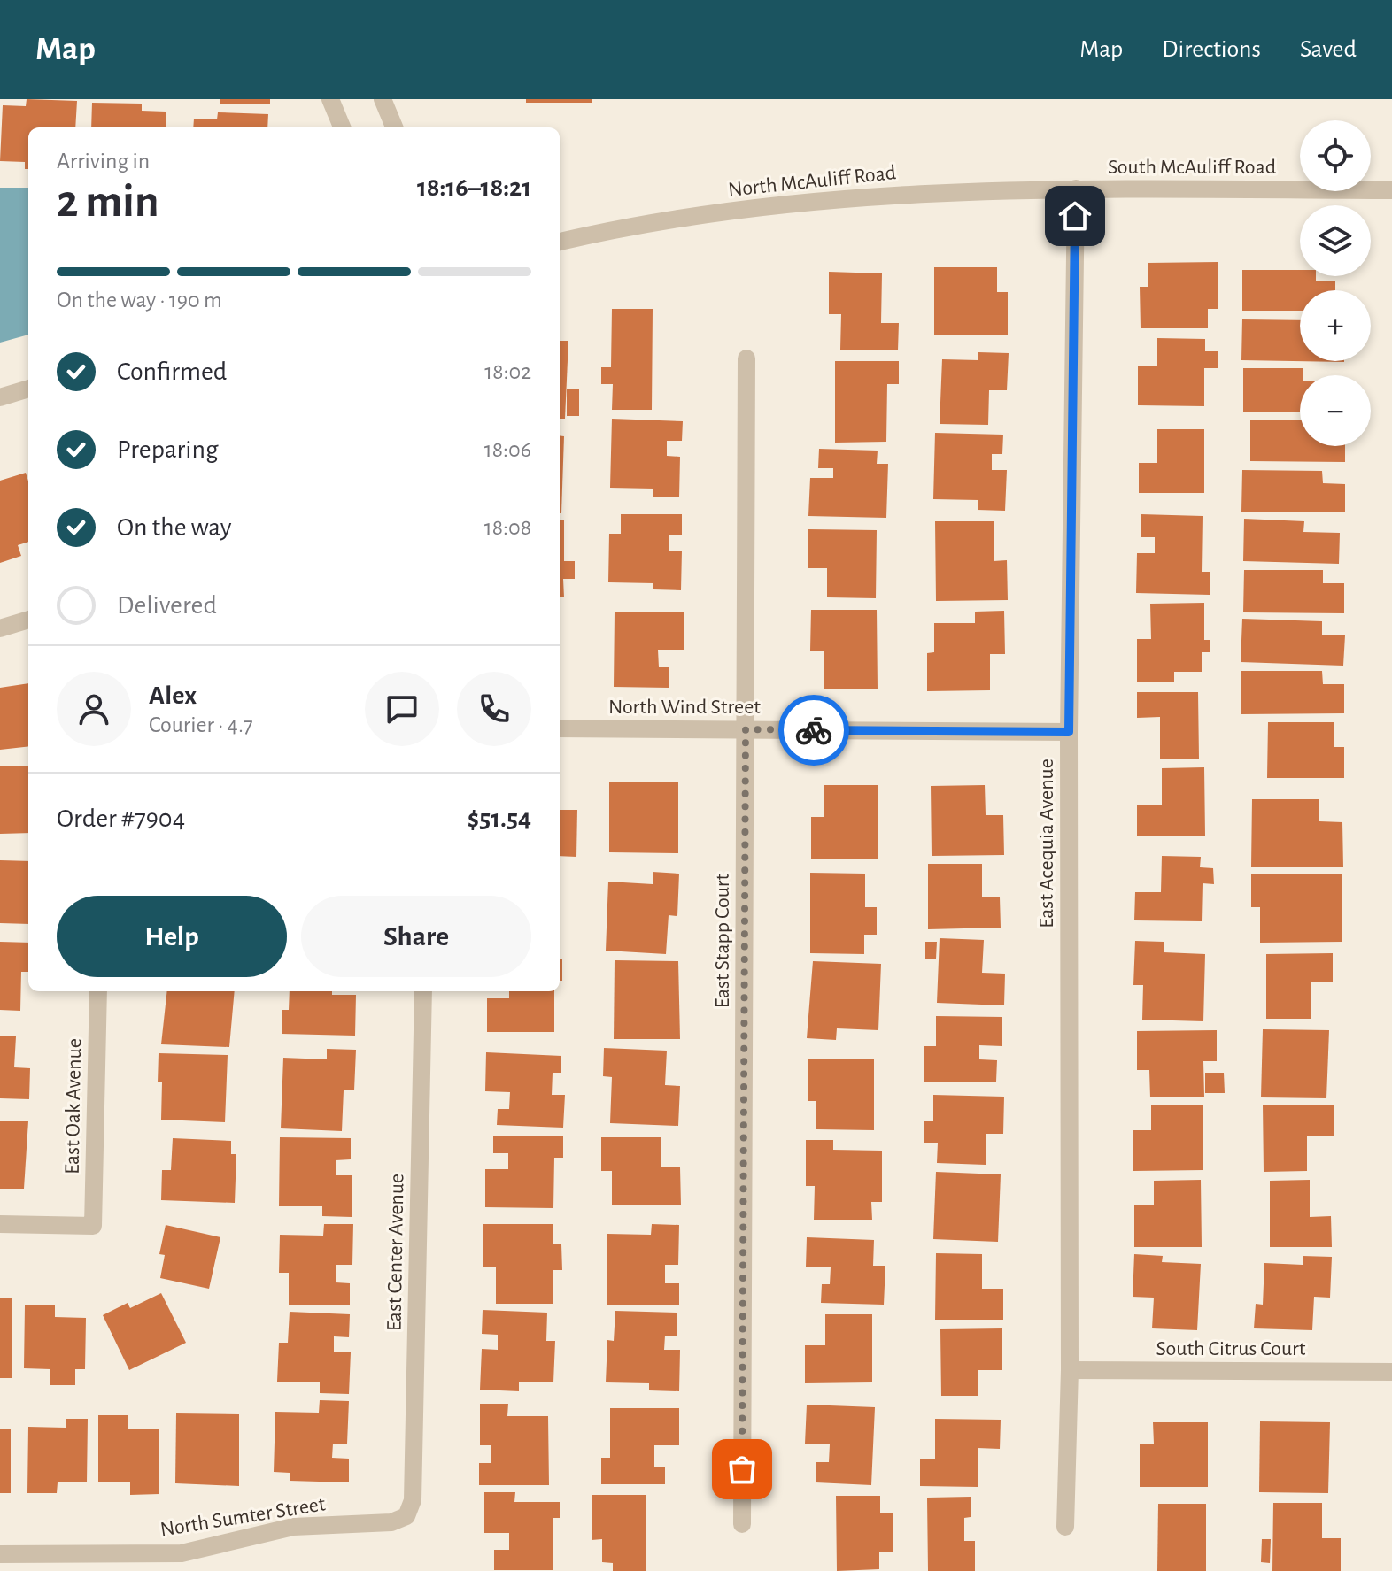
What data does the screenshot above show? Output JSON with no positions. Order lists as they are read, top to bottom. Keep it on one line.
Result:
{"streets":{"street":["South McAuliff Road","North McAuliff Road","North Wind Street","East Acequia Avenue","East Stapp Court","East Oak Avenue","East Center Avenue","South Citrus Court","North Sumter Street"]},"crossings":[["South McAuliff Road","North McAuliff Road"],["South McAuliff Road","East Acequia Avenue"],["North McAuliff Road","East Acequia Avenue"],["North Wind Street","East Acequia Avenue"],["North Wind Street","East Stapp Court"],["East Acequia Avenue","South Citrus Court"],["East Center Avenue","North Sumter Street"]],"page":{"header":"Map","nav":["Map","Directions","Saved"],"map_buttons":["+","−"],"heading":["2 min","Arriving in","18:16–18:21"],"panel":["Alex","Courier · 4.7","Order #7904","$51.54"],"bar":"On the way · 190 m","list":[["Confirmed","18:02"],["Preparing","18:06"],["On the way","18:08"],"Delivered"],"buttons":["Help","Share"]}}
